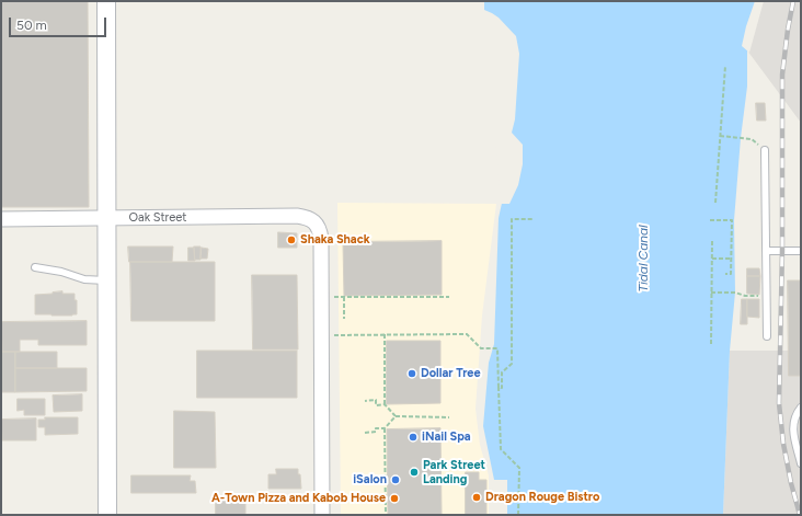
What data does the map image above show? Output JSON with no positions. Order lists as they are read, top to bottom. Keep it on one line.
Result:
{"streets":{"street":["Oak Street"]},"water":["Tidal Canal"],"places":["Shaka Shack","Dollar Tree","iNail Spa","Park Street Landing","iSalon","Dragon Rouge Bistro","A-Town Pizza and Kabob House"],"scale_bar":"50 m"}
